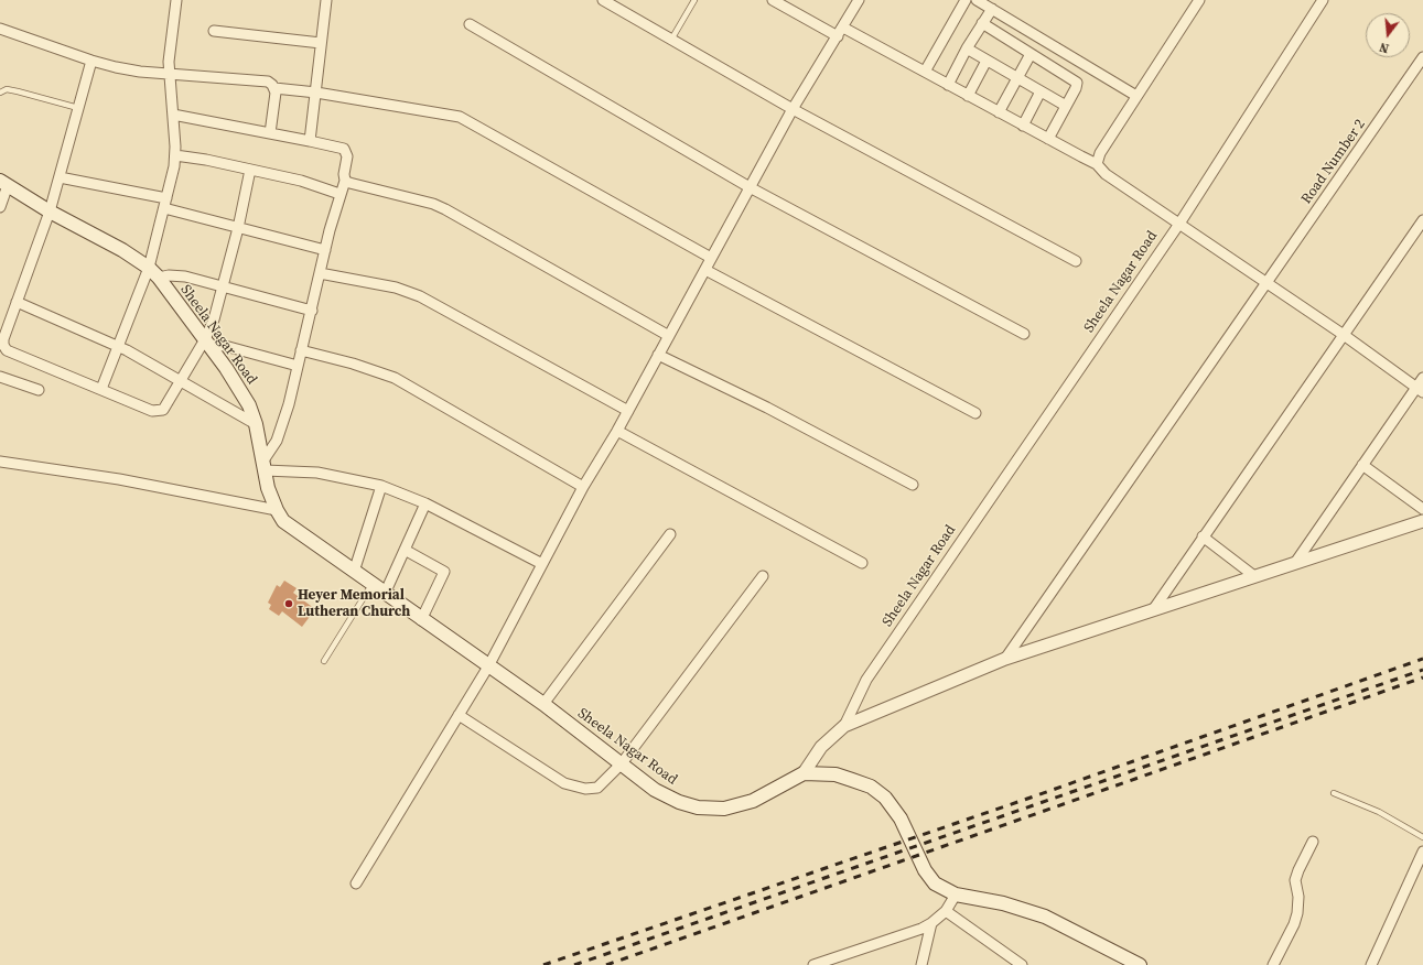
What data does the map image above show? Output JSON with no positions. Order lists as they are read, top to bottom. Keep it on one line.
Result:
{"streets":{"main road":["Sheela Nagar Road"],"street":["Road Number 2"]},"places":["Heyer Memorial Lutheran Church"],"north":"bottom"}
